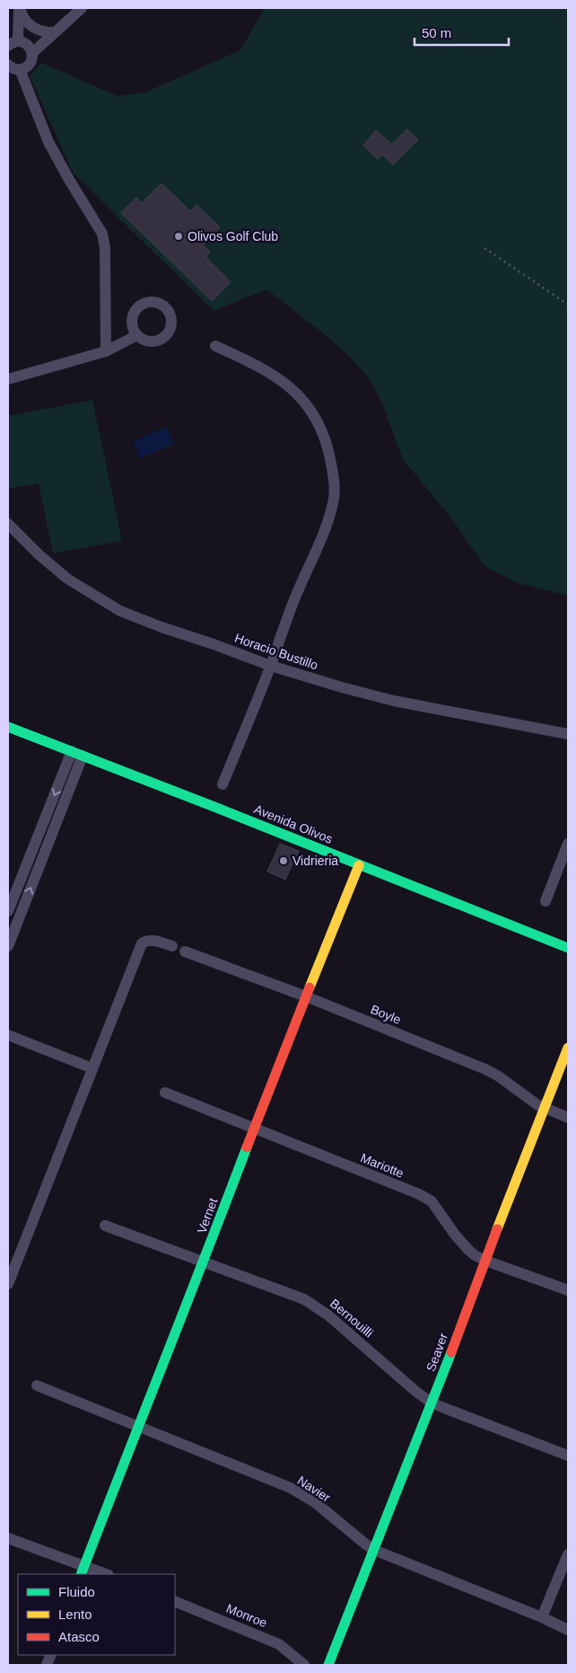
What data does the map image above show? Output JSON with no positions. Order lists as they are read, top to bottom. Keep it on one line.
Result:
{"streets":{"street":["Horacio Bustillo","Avenida Olivos","Boyle","Mariotte","Vernet","Bernouilli","Seaver","Navier","Monroe"]},"crossings":[["Avenida Olivos","Vernet"],["Boyle","Vernet"],["Boyle","Seaver"],["Mariotte","Vernet"],["Mariotte","Seaver"],["Vernet","Bernouilli"],["Vernet","Navier"],["Bernouilli","Seaver"],["Seaver","Navier"]],"places":["Olivos Golf Club","Vidrieria"],"legend":["Fluido","Lento","Atasco"],"scale_bar":"50 m"}
